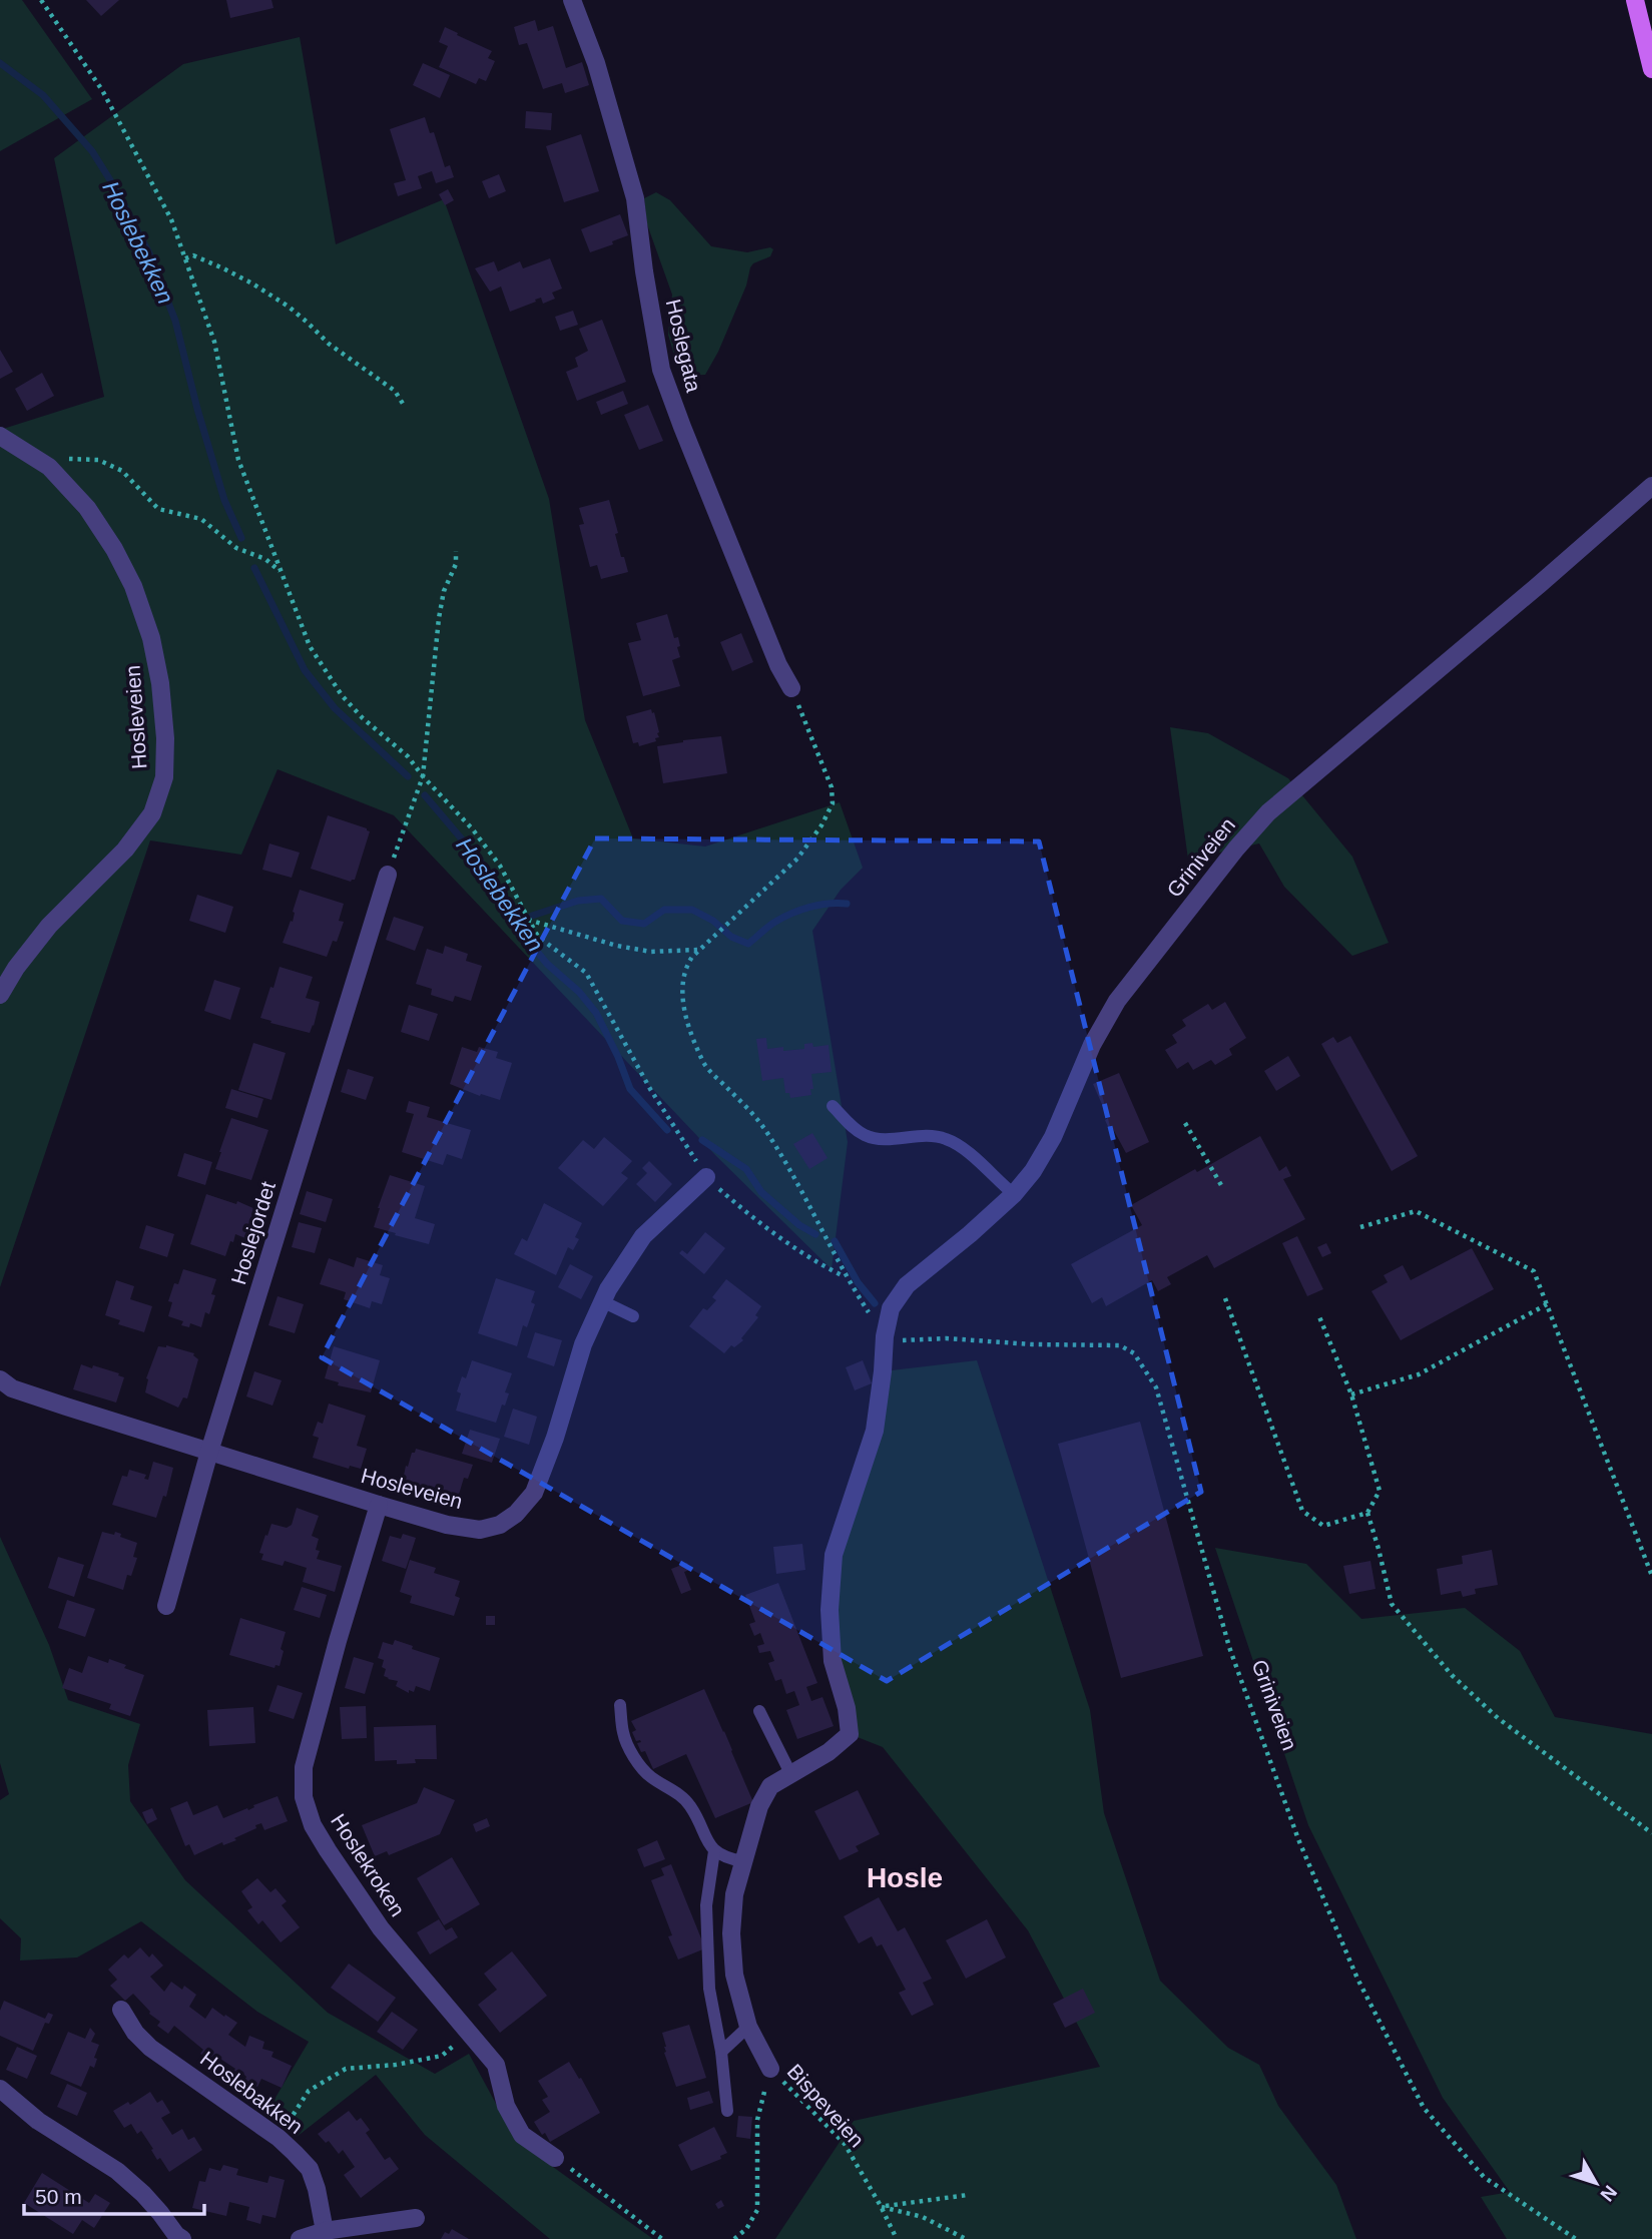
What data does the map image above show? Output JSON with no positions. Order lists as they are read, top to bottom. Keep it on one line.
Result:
{"streets":{"street":["Hoslegata","Hosleveien","Griniveien","Hoslejordet","Hoslekroken","Hoslebakken"],"path":["Bispeveien"]},"crossings":[["Hosleveien","Hoslejordet"],["Hosleveien","Hoslekroken"],["Griniveien","Bispeveien"]],"districts":["Hosle"],"water":["Hoslebekken"],"scale_bar":"50 m","north":"bottom right"}
